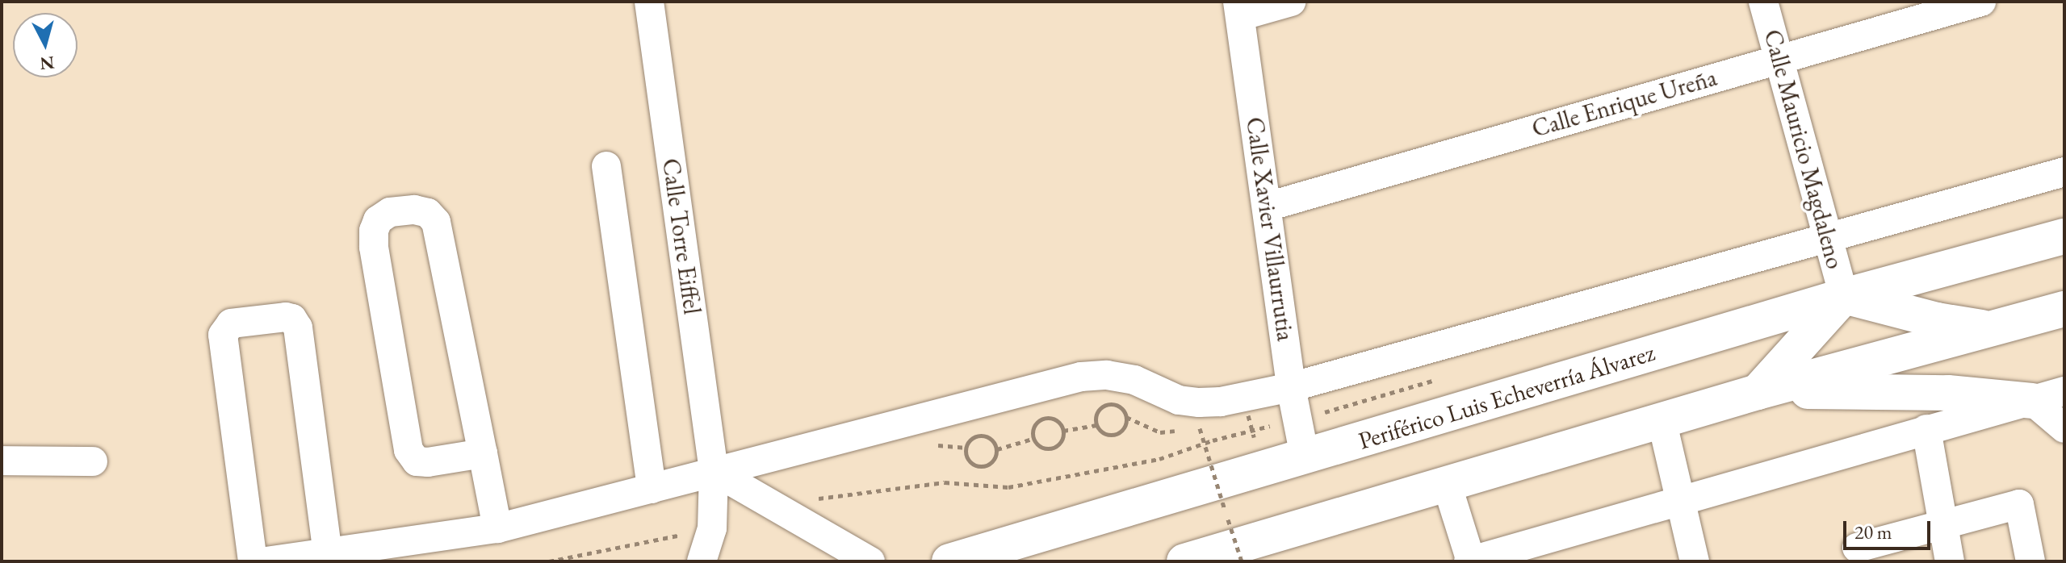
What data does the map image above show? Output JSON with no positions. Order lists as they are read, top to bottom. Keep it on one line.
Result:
{"streets":{"highway":["Periférico Luis Echeverría Álvarez"],"street":["Calle Enrique Ureña","Calle Mauricio Magdaleno","Calle Xavier Villaurrutia","Calle Torre Eiffel"]},"crossings":[["Calle Enrique Ureña","Calle Mauricio Magdaleno"],["Calle Enrique Ureña","Calle Xavier Villaurrutia"],["Calle Mauricio Magdaleno","Periférico Luis Echeverría Álvarez"],["Calle Xavier Villaurrutia","Periférico Luis Echeverría Álvarez"]],"scale_bar":"20 m","north":"bottom"}
